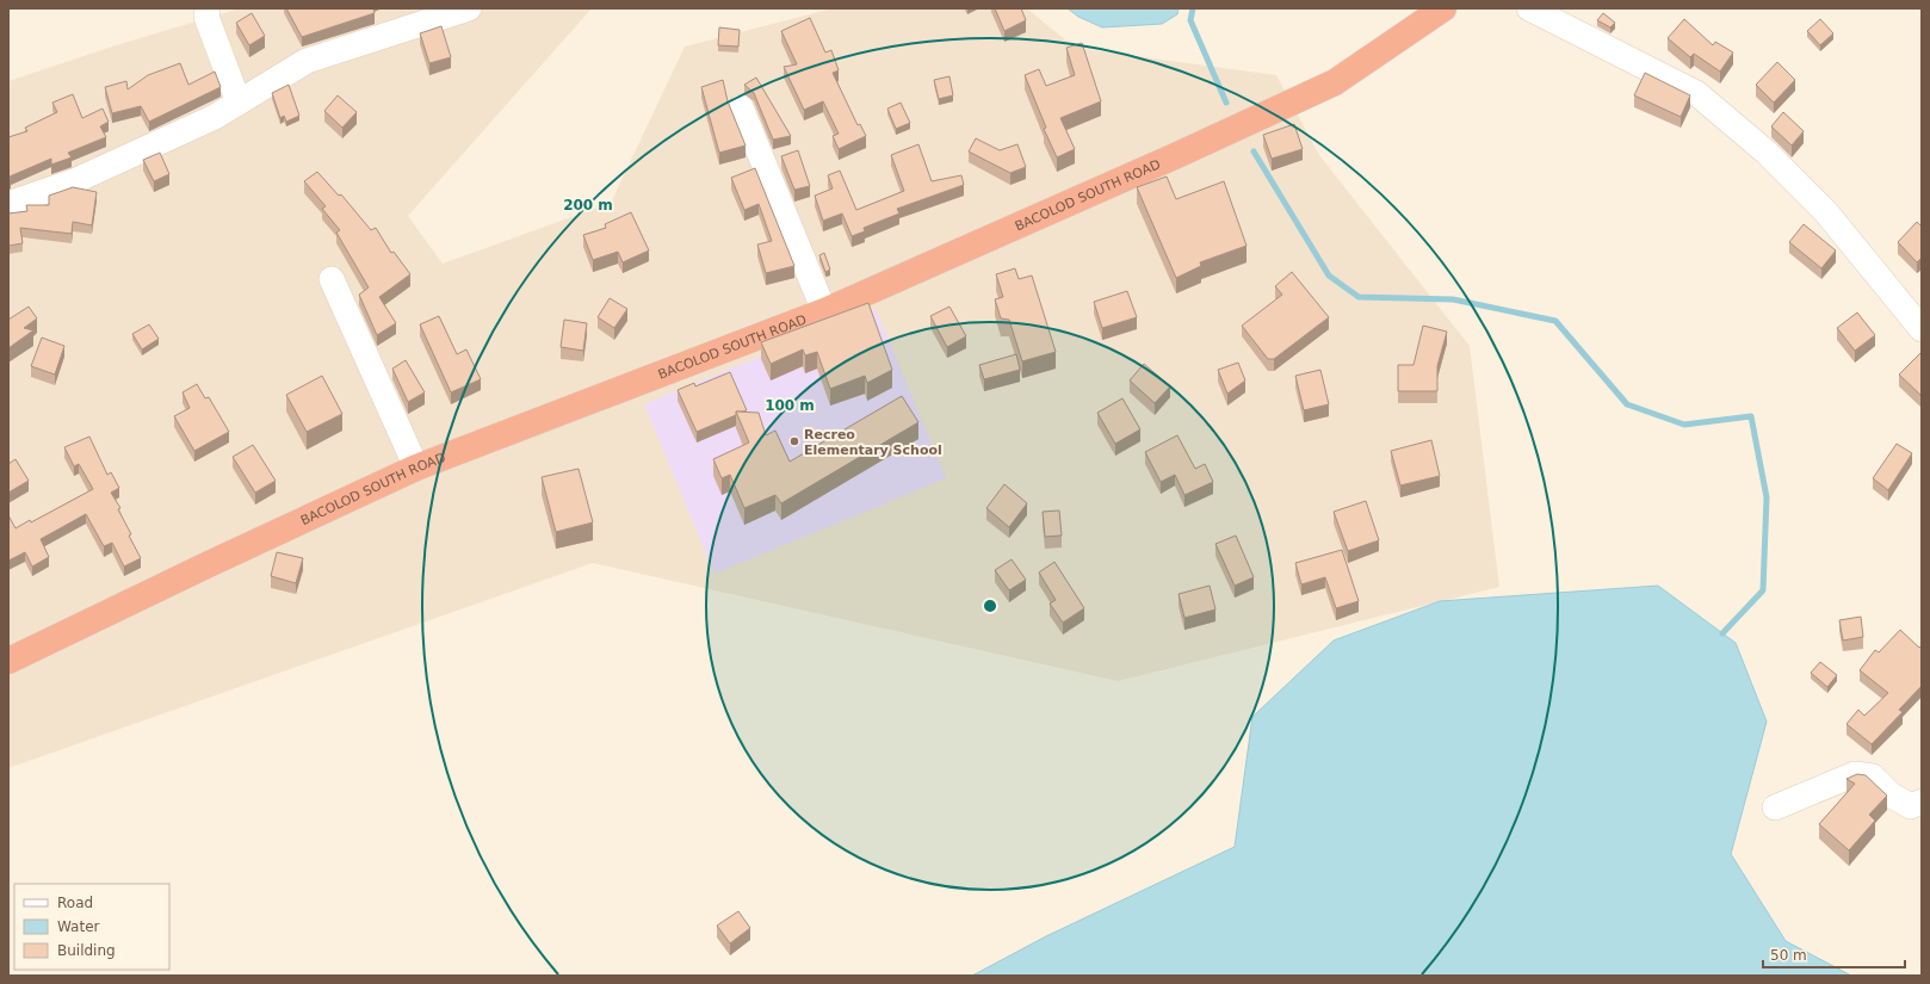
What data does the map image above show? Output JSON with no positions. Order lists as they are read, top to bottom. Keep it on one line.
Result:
{"streets":{"highway":["BACOLOD SOUTH ROAD"]},"places":["Recreo Elementary School"],"legend":["Road","Water","Building"],"scale_bar":"50 m","rings":["200 m","100 m"]}
